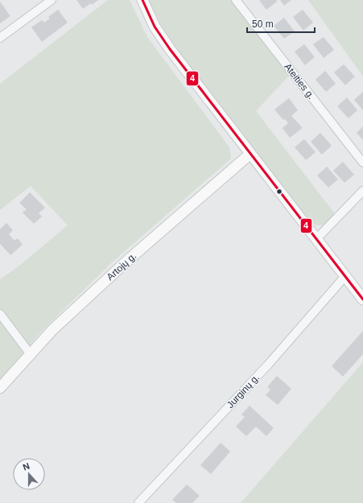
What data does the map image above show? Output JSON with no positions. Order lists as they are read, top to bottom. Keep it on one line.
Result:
{"streets":{"main road":["Artojų g."],"street":["Ateities g.","Jurginų g."]},"lines":["transit line 4"],"scale_bar":"50 m","north":"top"}
